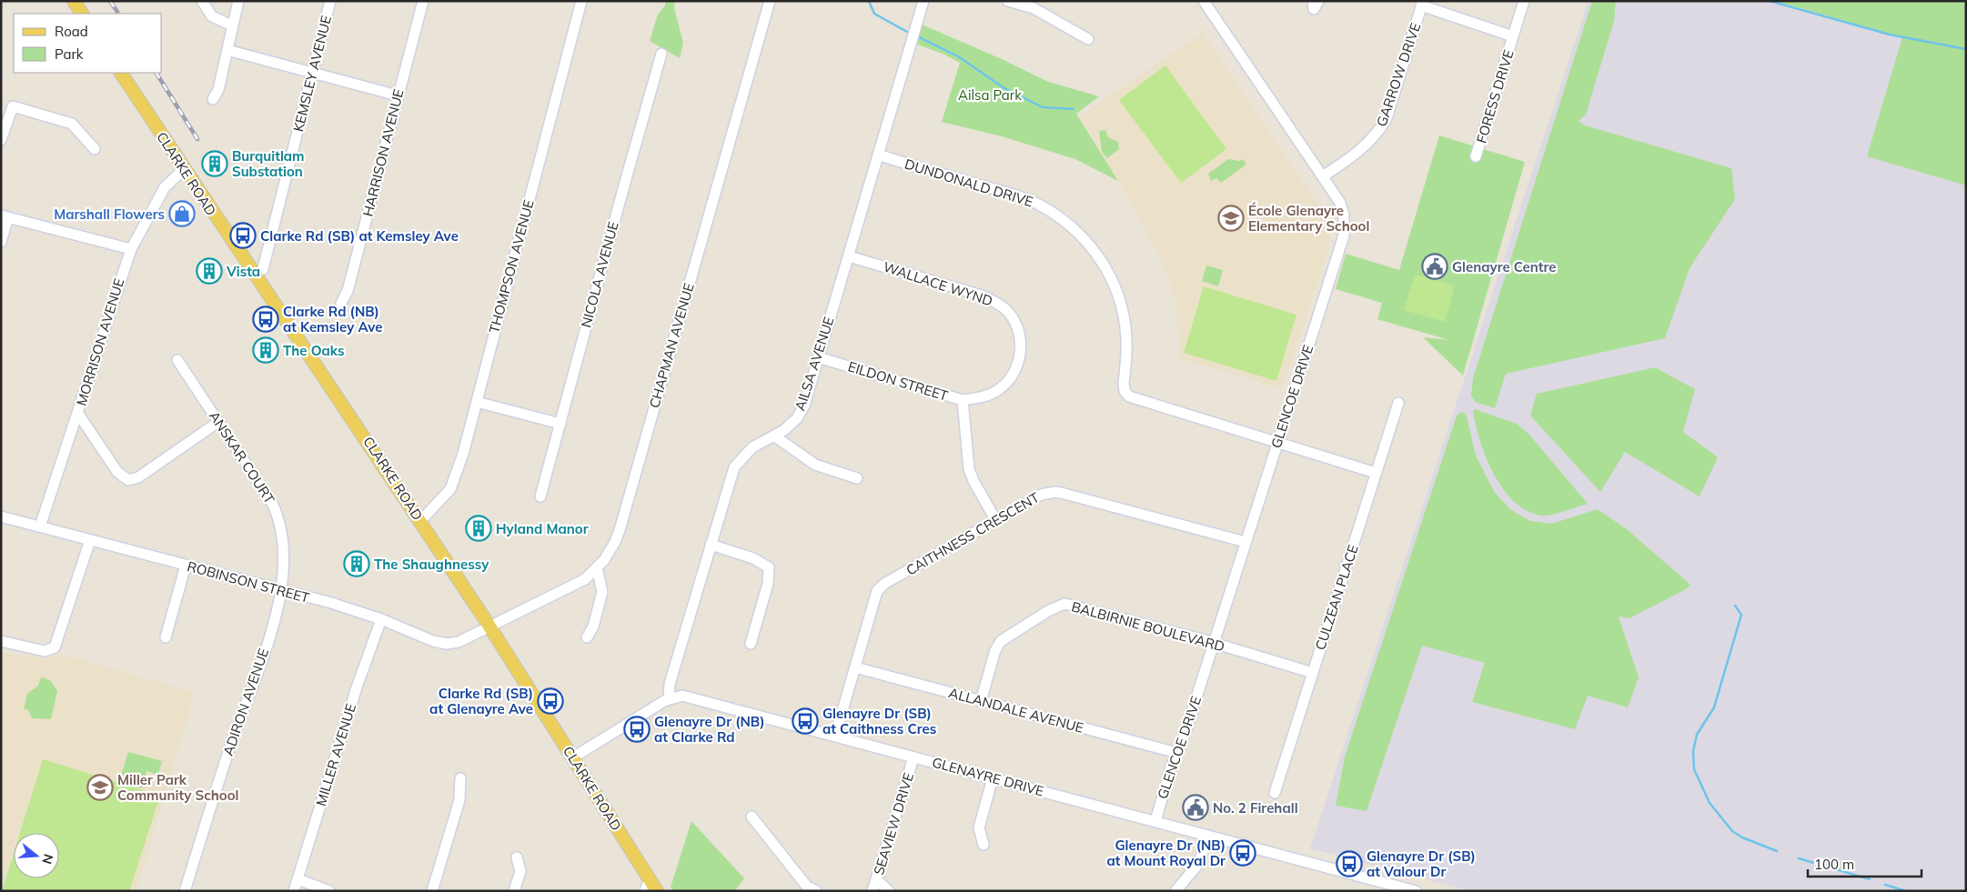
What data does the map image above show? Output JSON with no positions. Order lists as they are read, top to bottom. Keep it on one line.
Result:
{"streets":{"main road":["CLARKE ROAD"],"street":["KEMSLEY AVENUE","GARROW DRIVE","FORESS DRIVE","HARRISON AVENUE","DUNDONALD DRIVE","THOMPSON AVENUE","NICOLA AVENUE","WALLACE WYND","MORRISON AVENUE","CHAPMAN AVENUE","AILSA AVENUE","EILDON STREET","GLENCOE DRIVE","ANSKAR COURT","CAITHNESS CRESCENT","ROBINSON STREET","CULZEAN PLACE","BALBIRNIE BOULEVARD","ADIRON AVENUE","ALLANDALE AVENUE","MILLER AVENUE","GLENAYRE DRIVE","SEAVIEW DRIVE"]},"crossings":[["KEMSLEY AVENUE","CLARKE ROAD"],["GARROW DRIVE","FORESS DRIVE"],["GARROW DRIVE","GLENCOE DRIVE"],["CLARKE ROAD","THOMPSON AVENUE"],["CLARKE ROAD","MORRISON AVENUE"],["CLARKE ROAD","CHAPMAN AVENUE"],["CLARKE ROAD","ROBINSON STREET"],["CLARKE ROAD","GLENAYRE DRIVE"],["DUNDONALD DRIVE","AILSA AVENUE"],["DUNDONALD DRIVE","GLENCOE DRIVE"],["DUNDONALD DRIVE","CULZEAN PLACE"],["WALLACE WYND","AILSA AVENUE"],["WALLACE WYND","EILDON STREET"],["MORRISON AVENUE","ROBINSON STREET"],["CHAPMAN AVENUE","ROBINSON STREET"],["AILSA AVENUE","EILDON STREET"],["AILSA AVENUE","GLENAYRE DRIVE"],["EILDON STREET","CAITHNESS CRESCENT"],["GLENCOE DRIVE","CAITHNESS CRESCENT"],["GLENCOE DRIVE","BALBIRNIE BOULEVARD"],["GLENCOE DRIVE","ALLANDALE AVENUE"],["GLENCOE DRIVE","GLENAYRE DRIVE"],["ANSKAR COURT","ROBINSON STREET"],["ANSKAR COURT","ADIRON AVENUE"],["CAITHNESS CRESCENT","ALLANDALE AVENUE"],["CAITHNESS CRESCENT","GLENAYRE DRIVE"],["ROBINSON STREET","ADIRON AVENUE"],["ROBINSON STREET","MILLER AVENUE"],["CULZEAN PLACE","BALBIRNIE BOULEVARD"],["BALBIRNIE BOULEVARD","ALLANDALE AVENUE"],["GLENAYRE DRIVE","SEAVIEW DRIVE"]],"parks":["Ailsa Park"],"places":{"building":["Burquitlam Substation","Vista","The Oaks","Hyland Manor","The Shaughnessy"],"shop":["Marshall Flowers"],"school or university":["École Glenayre Elementary School","Miller Park Community School"],"bus stop":["Clarke Rd (SB) at Kemsley Ave","Clarke Rd (NB) at Kemsley Ave","Clarke Rd (SB) at Glenayre Ave","Glenayre Dr (SB) at Caithness Cres","Glenayre Dr (NB) at Clarke Rd","Glenayre Dr (NB) at Mount Royal Dr","Glenayre Dr (SB) at Valour Dr"],"public building":["Glenayre Centre","No. 2 Firehall"]},"legend":["Road","Park"],"scale_bar":"100 m","north":"right"}
